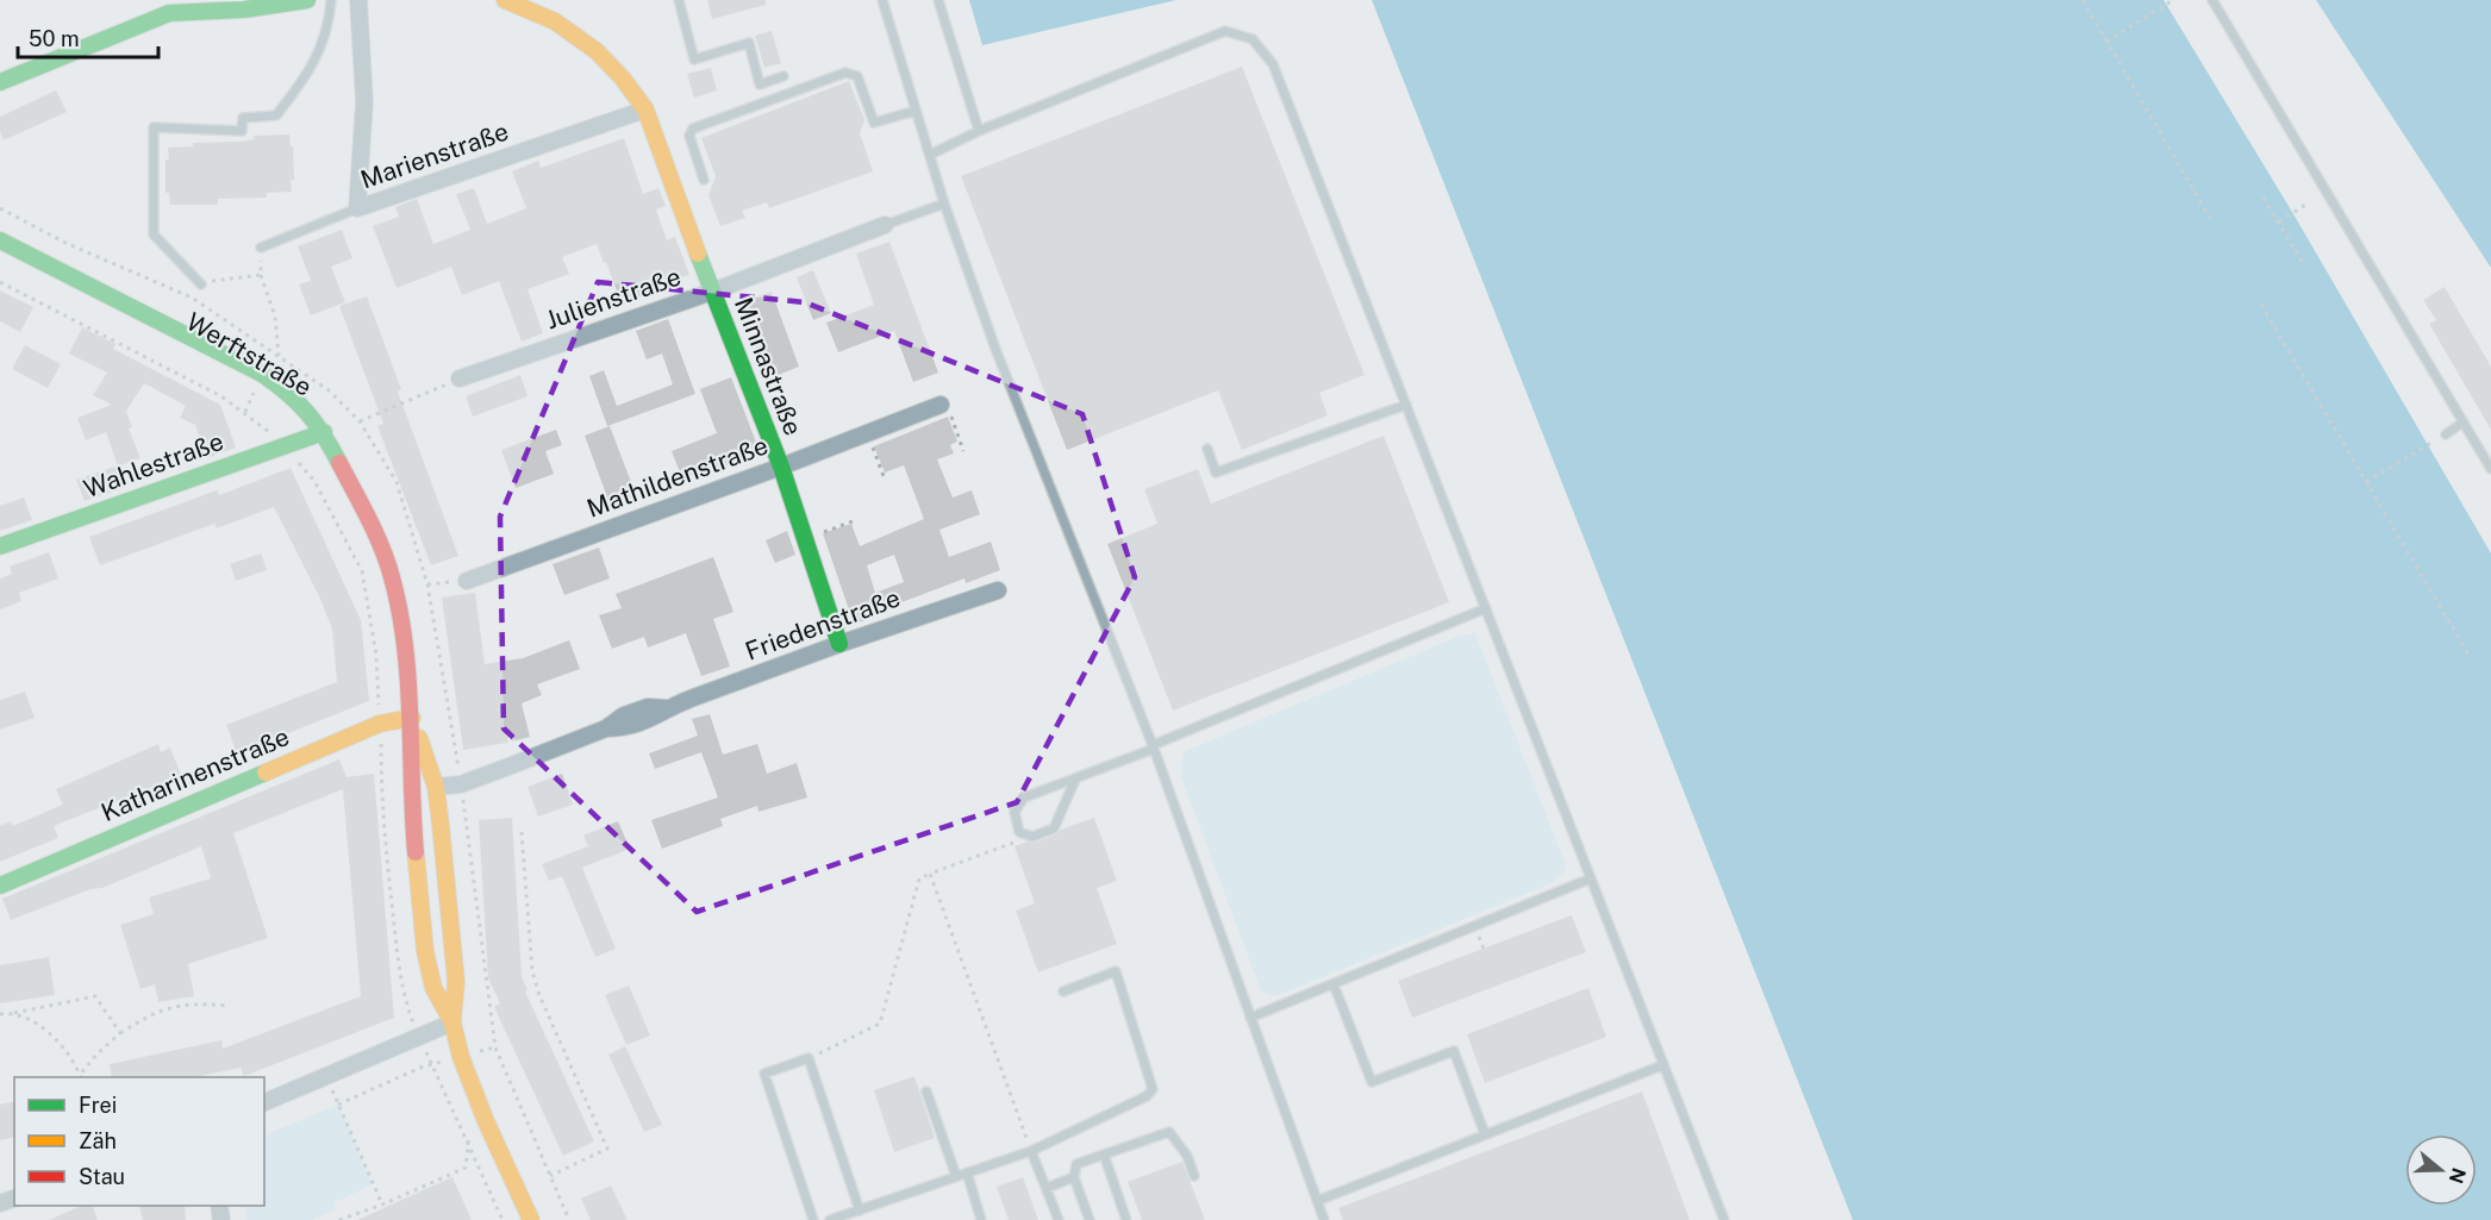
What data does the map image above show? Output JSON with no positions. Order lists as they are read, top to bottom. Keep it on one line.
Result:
{"streets":{"main road":["Werftstraße","Minnastraße","Wahlestraße","Katharinenstraße"],"street":["Marienstraße","Julienstraße","Mathildenstraße","Friedenstraße"]},"crossings":[["Marienstraße","Minnastraße"],["Julienstraße","Minnastraße"],["Werftstraße","Wahlestraße"],["Minnastraße","Mathildenstraße"],["Minnastraße","Friedenstraße"]],"legend":["Frei","Zäh","Stau"],"scale_bar":"50 m","north":"right"}
